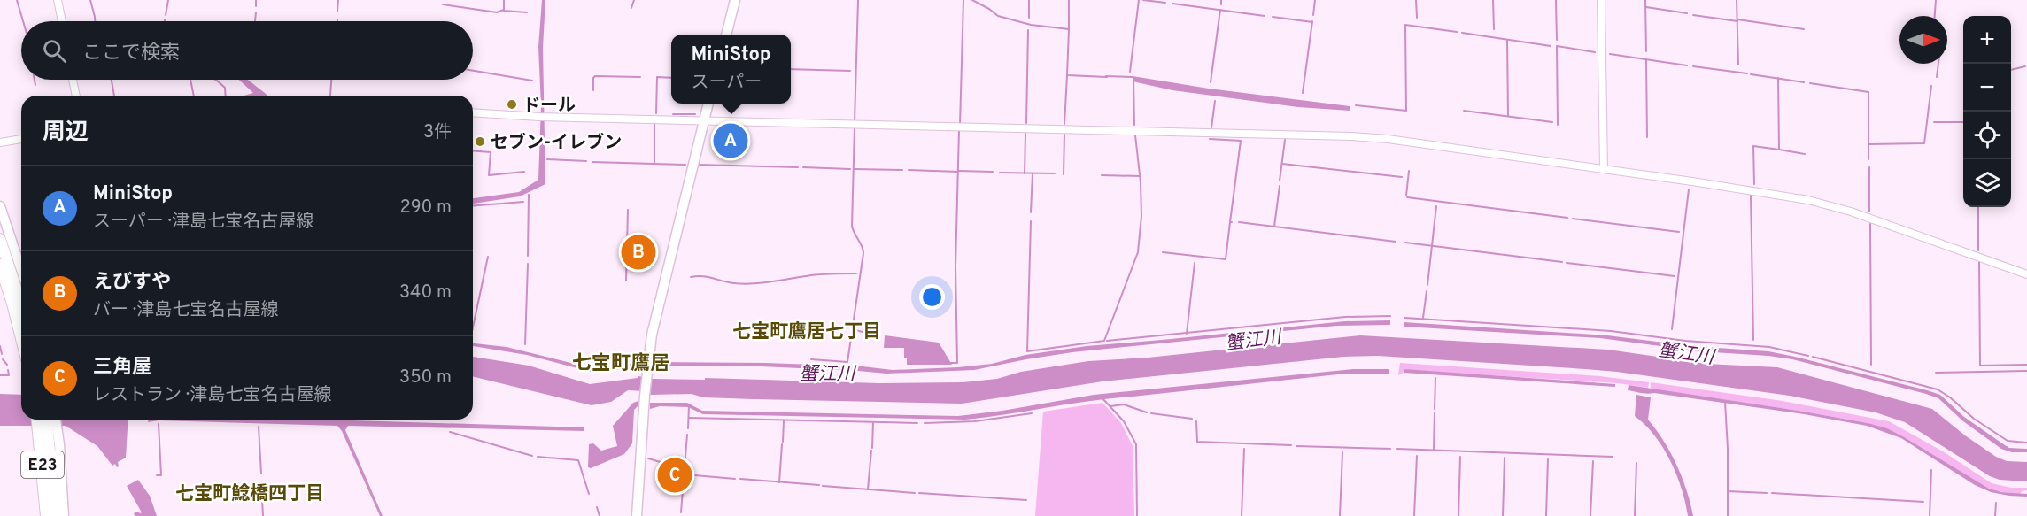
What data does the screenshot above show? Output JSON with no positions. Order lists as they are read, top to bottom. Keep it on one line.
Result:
{"streets":{"highway":["E23"]},"districts":["七宝町鷹居七丁目","七宝町鷹居","七宝町鯰橋四丁目"],"water":["蟹江川"],"places":["ドール","セブン-イレブン"],"north":"right","page":{"map_buttons":["+","−"],"search":"ここで検索","popup":["MiniStop","スーパー"],"heading":["周辺","3件"],"pins":["A","B","C"],"list":[{"mark":"A","name":"MiniStop","note":"スーパー · 津島七宝名古屋線","value":"290 m"},{"mark":"B","name":"えびすや","note":"バー · 津島七宝名古屋線","value":"340 m"},{"mark":"C","name":"三角屋","note":"レストラン · 津島七宝名古屋線","value":"350 m"}]}}
